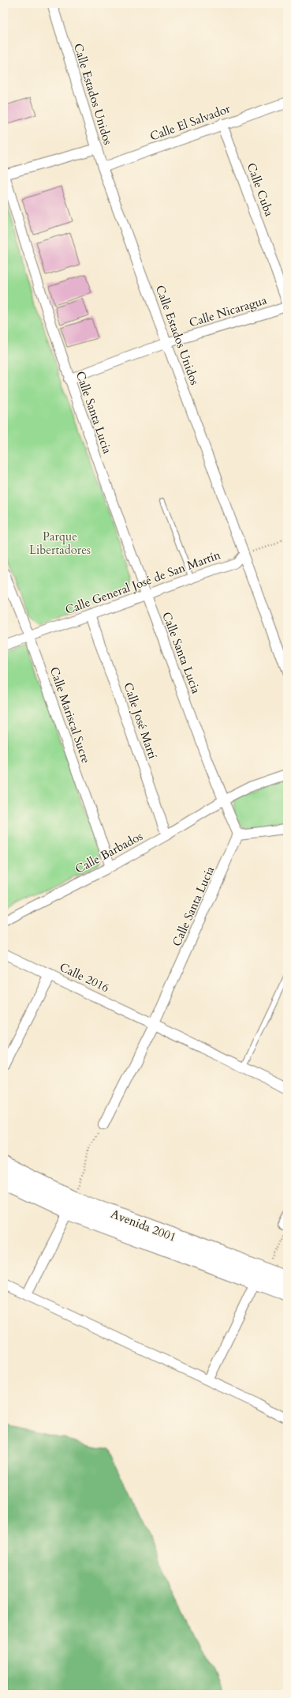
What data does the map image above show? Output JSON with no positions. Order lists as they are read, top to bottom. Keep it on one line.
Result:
{"streets":{"main road":["Avenida 2001"],"street":["Calle Estados Unidos","Calle El Salvador","Calle Cuba","Calle Nicaragua","Calle Santa Lucia","Calle General José de San Martín","Calle Mariscal Sucre","Calle José Martí","Calle Barbados","Calle 2016"]},"crossings":[["Calle Estados Unidos","Calle El Salvador"],["Calle Estados Unidos","Calle Nicaragua"],["Calle Estados Unidos","Calle General José de San Martín"],["Calle El Salvador","Calle Cuba"],["Calle Nicaragua","Calle Santa Lucia"],["Calle Santa Lucia","Calle General José de San Martín"],["Calle Santa Lucia","Calle Barbados"],["Calle Santa Lucia","Calle 2016"],["Calle General José de San Martín","Calle Mariscal Sucre"],["Calle General José de San Martín","Calle José Martí"],["Calle Mariscal Sucre","Calle Barbados"],["Calle José Martí","Calle Barbados"]],"parks":["Parque Libertadores"]}
